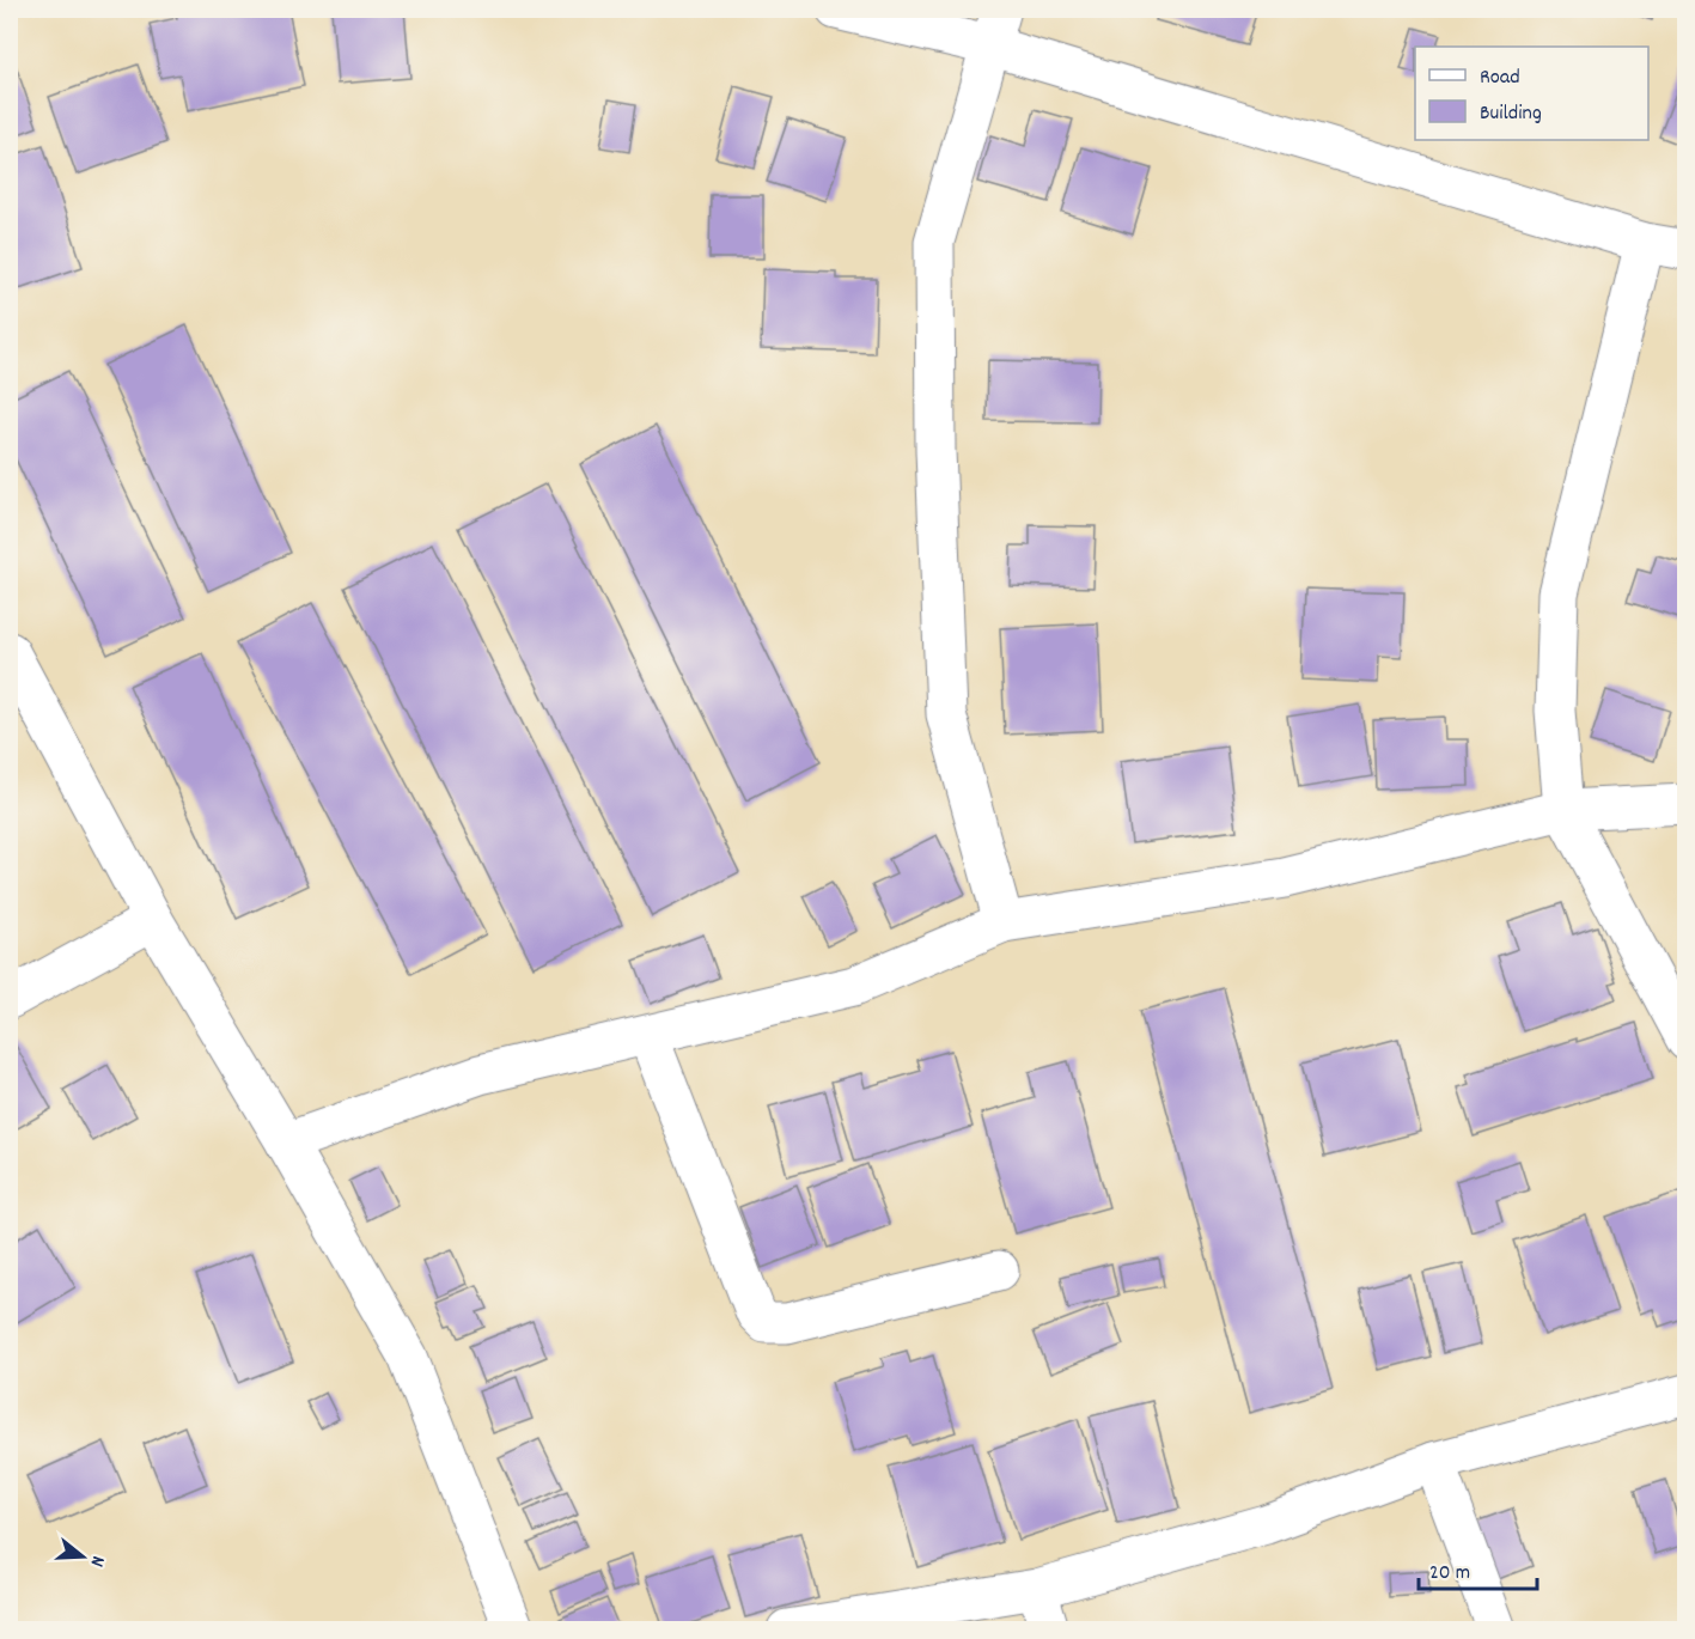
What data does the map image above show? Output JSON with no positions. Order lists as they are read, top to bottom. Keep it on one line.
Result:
{"legend":["Road","Building"],"scale_bar":"20 m","north":"right"}
